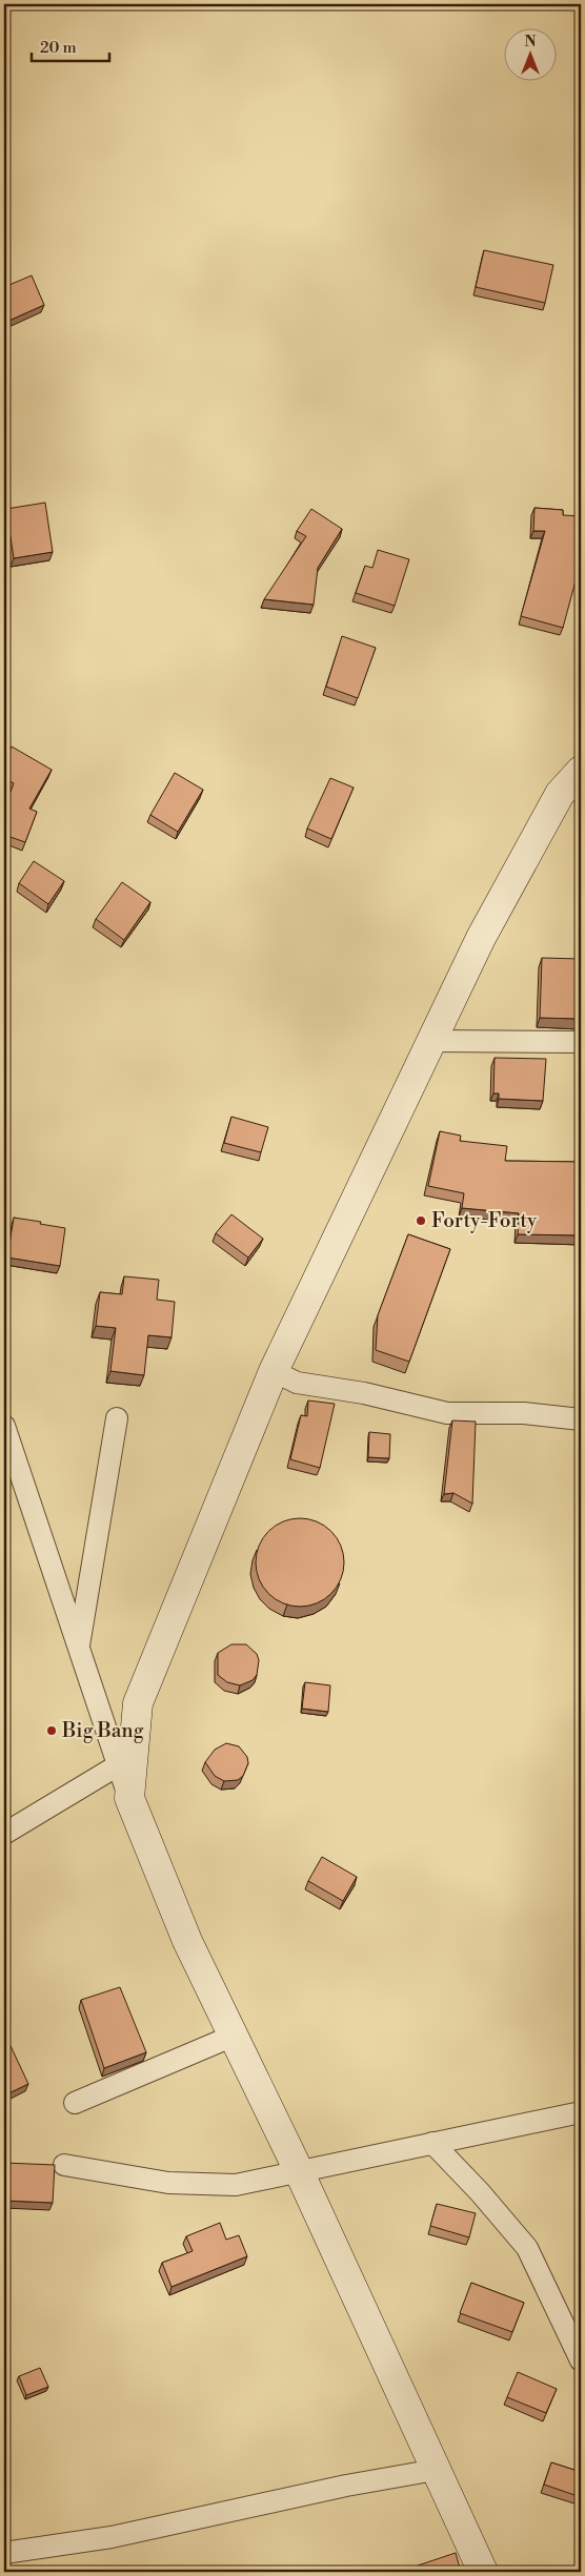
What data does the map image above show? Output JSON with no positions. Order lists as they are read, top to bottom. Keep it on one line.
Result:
{"places":["Forty-Forty","Big Bang"],"scale_bar":"20 m","north":"top"}
